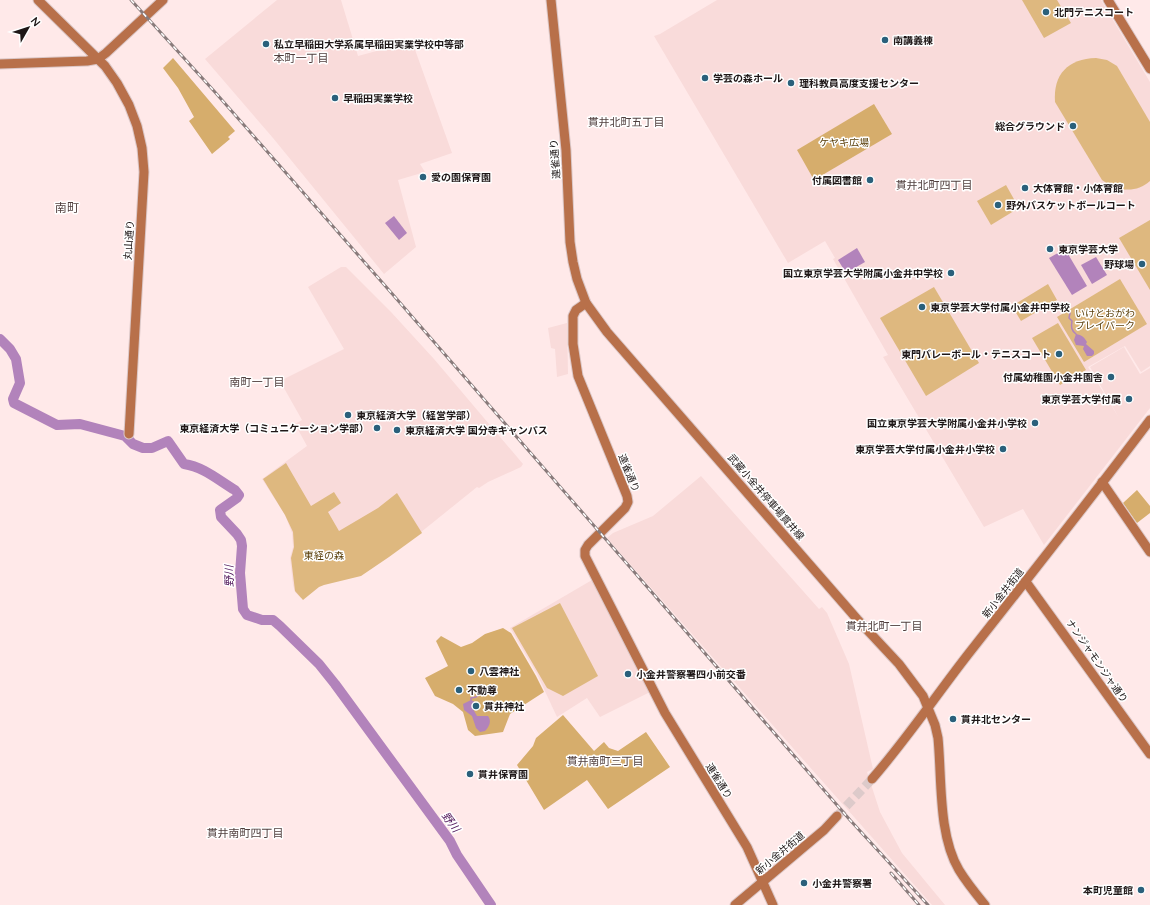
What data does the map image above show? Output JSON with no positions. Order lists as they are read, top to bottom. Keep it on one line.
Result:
{"streets":{"main road":["連雀通り","丸山通り","武蔵小金井停車場貫井線","新小金井街道","ナンジャモンジャ通り"]},"crossings":[["連雀通り","武蔵小金井停車場貫井線"],["連雀通り","新小金井街道"],["武蔵小金井停車場貫井線","新小金井街道"],["新小金井街道","ナンジャモンジャ通り"]],"districts":["本町一丁目","貫井北町五丁目","貫井北町四丁目","南町","南町一丁目","貫井北町一丁目","貫井南町三丁目","貫井南町四丁目"],"water":["野川"],"parks":["ケヤキ広場","いけとおがわ プレイパーク","東経の森"],"places":["北門テニスコート","南講義棟","私立早稲田大学系属早稲田実業学校中等部","学芸の森ホール","理科教員高度支援センター","早稲田実業学校","総合グラウンド","愛の園保育園","付属図書館","大体育館・小体育館","野外バスケットボールコート","東京学芸大学","野球場","国立東京学芸大学附属小金井中学校","東京学芸大学付属小金井中学校","東門バレーボール・テニスコート","付属幼稚園小金井園舎","東京学芸大学付属","東京経済大学（経営学部）","国立東京学芸大学附属小金井小学校","東京経済大学（コミュニケーション学部）","東京経済大学 国分寺キャンパス","東京学芸大学付属小金井小学校","八雲神社","小金井警察署四小前交番","不動尊","貫井神社","貫井北センター","貫井保育園","小金井警察署","本町児童館"],"north":"top right"}
